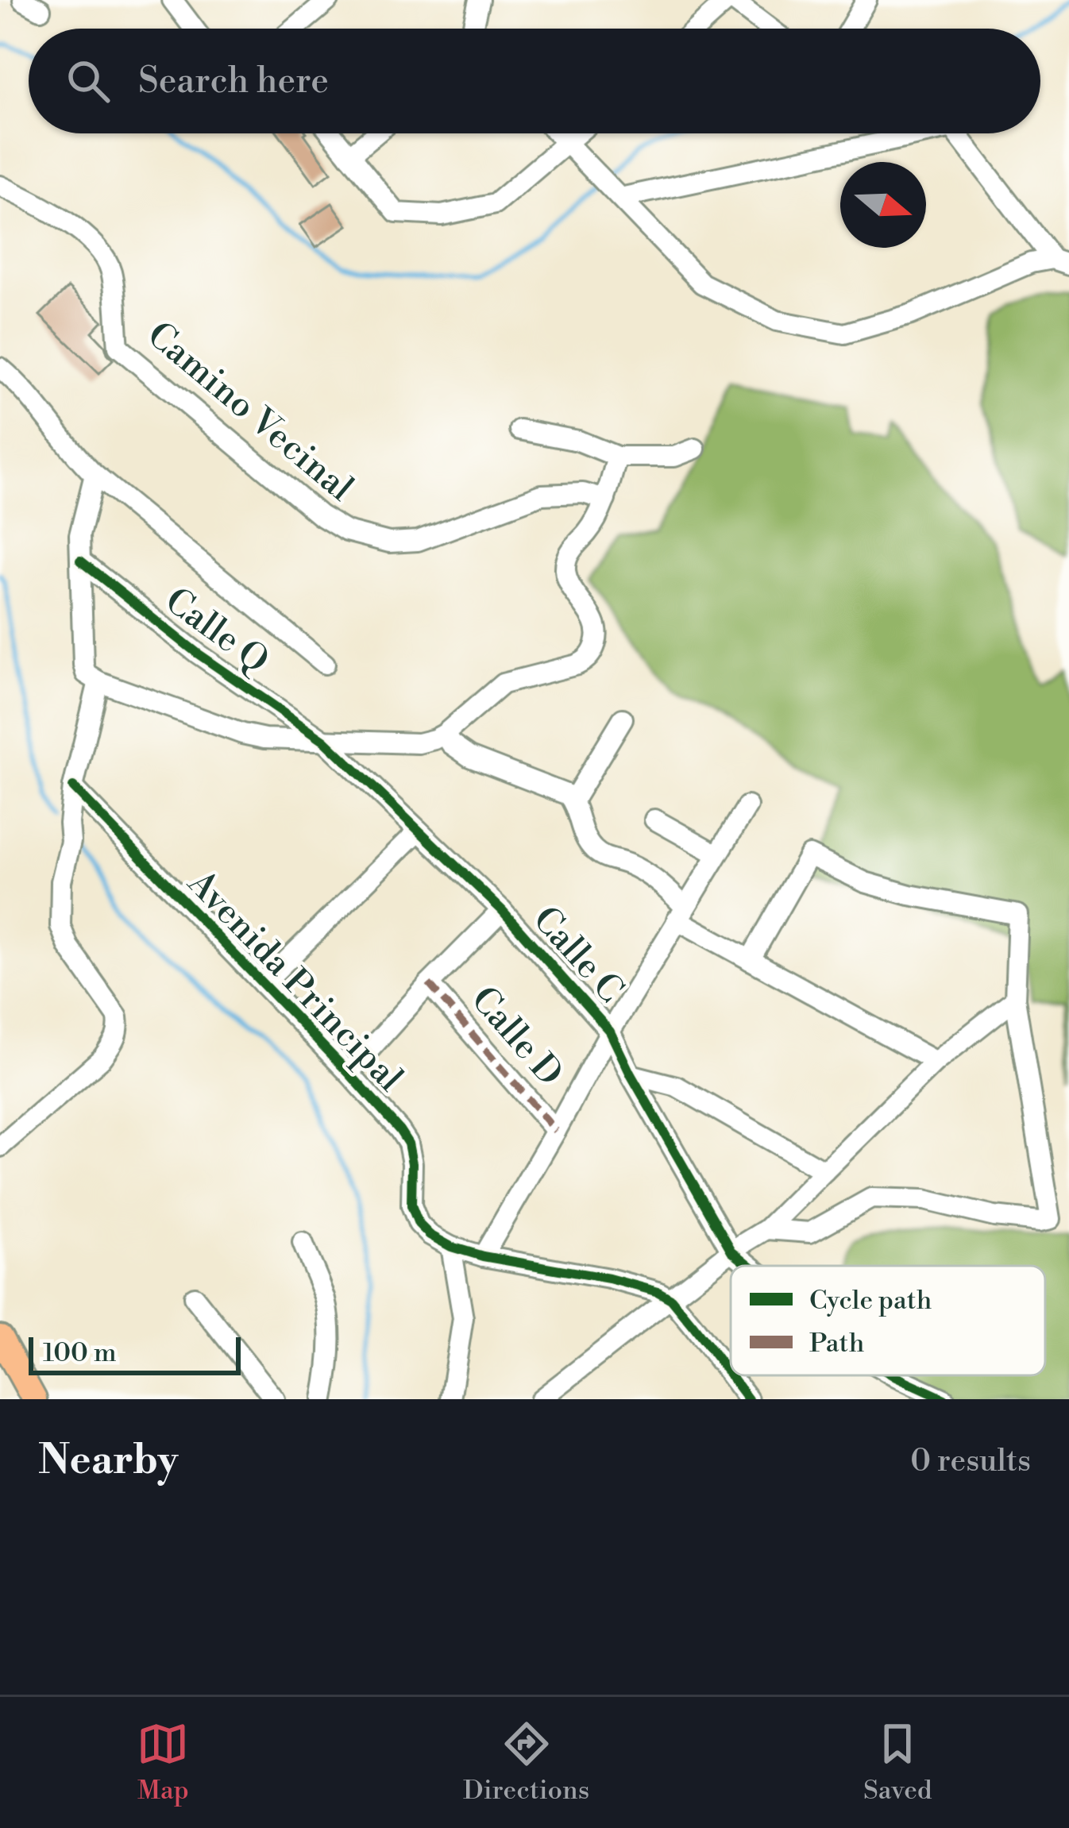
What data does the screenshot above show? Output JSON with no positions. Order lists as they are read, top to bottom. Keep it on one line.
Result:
{"streets":{"street":["Camino Vecinal","Calle Q","Calle C","Avenida Principal","Calle D"]},"crossings":[["Calle Q","Calle C"]],"legend":["Cycle path","Path"],"scale_bar":"100 m","north":"right","page":{"search":"Search here","scale":"100 m","heading":["Nearby","0 results"],"nav":["Map","Directions","Saved"]}}
